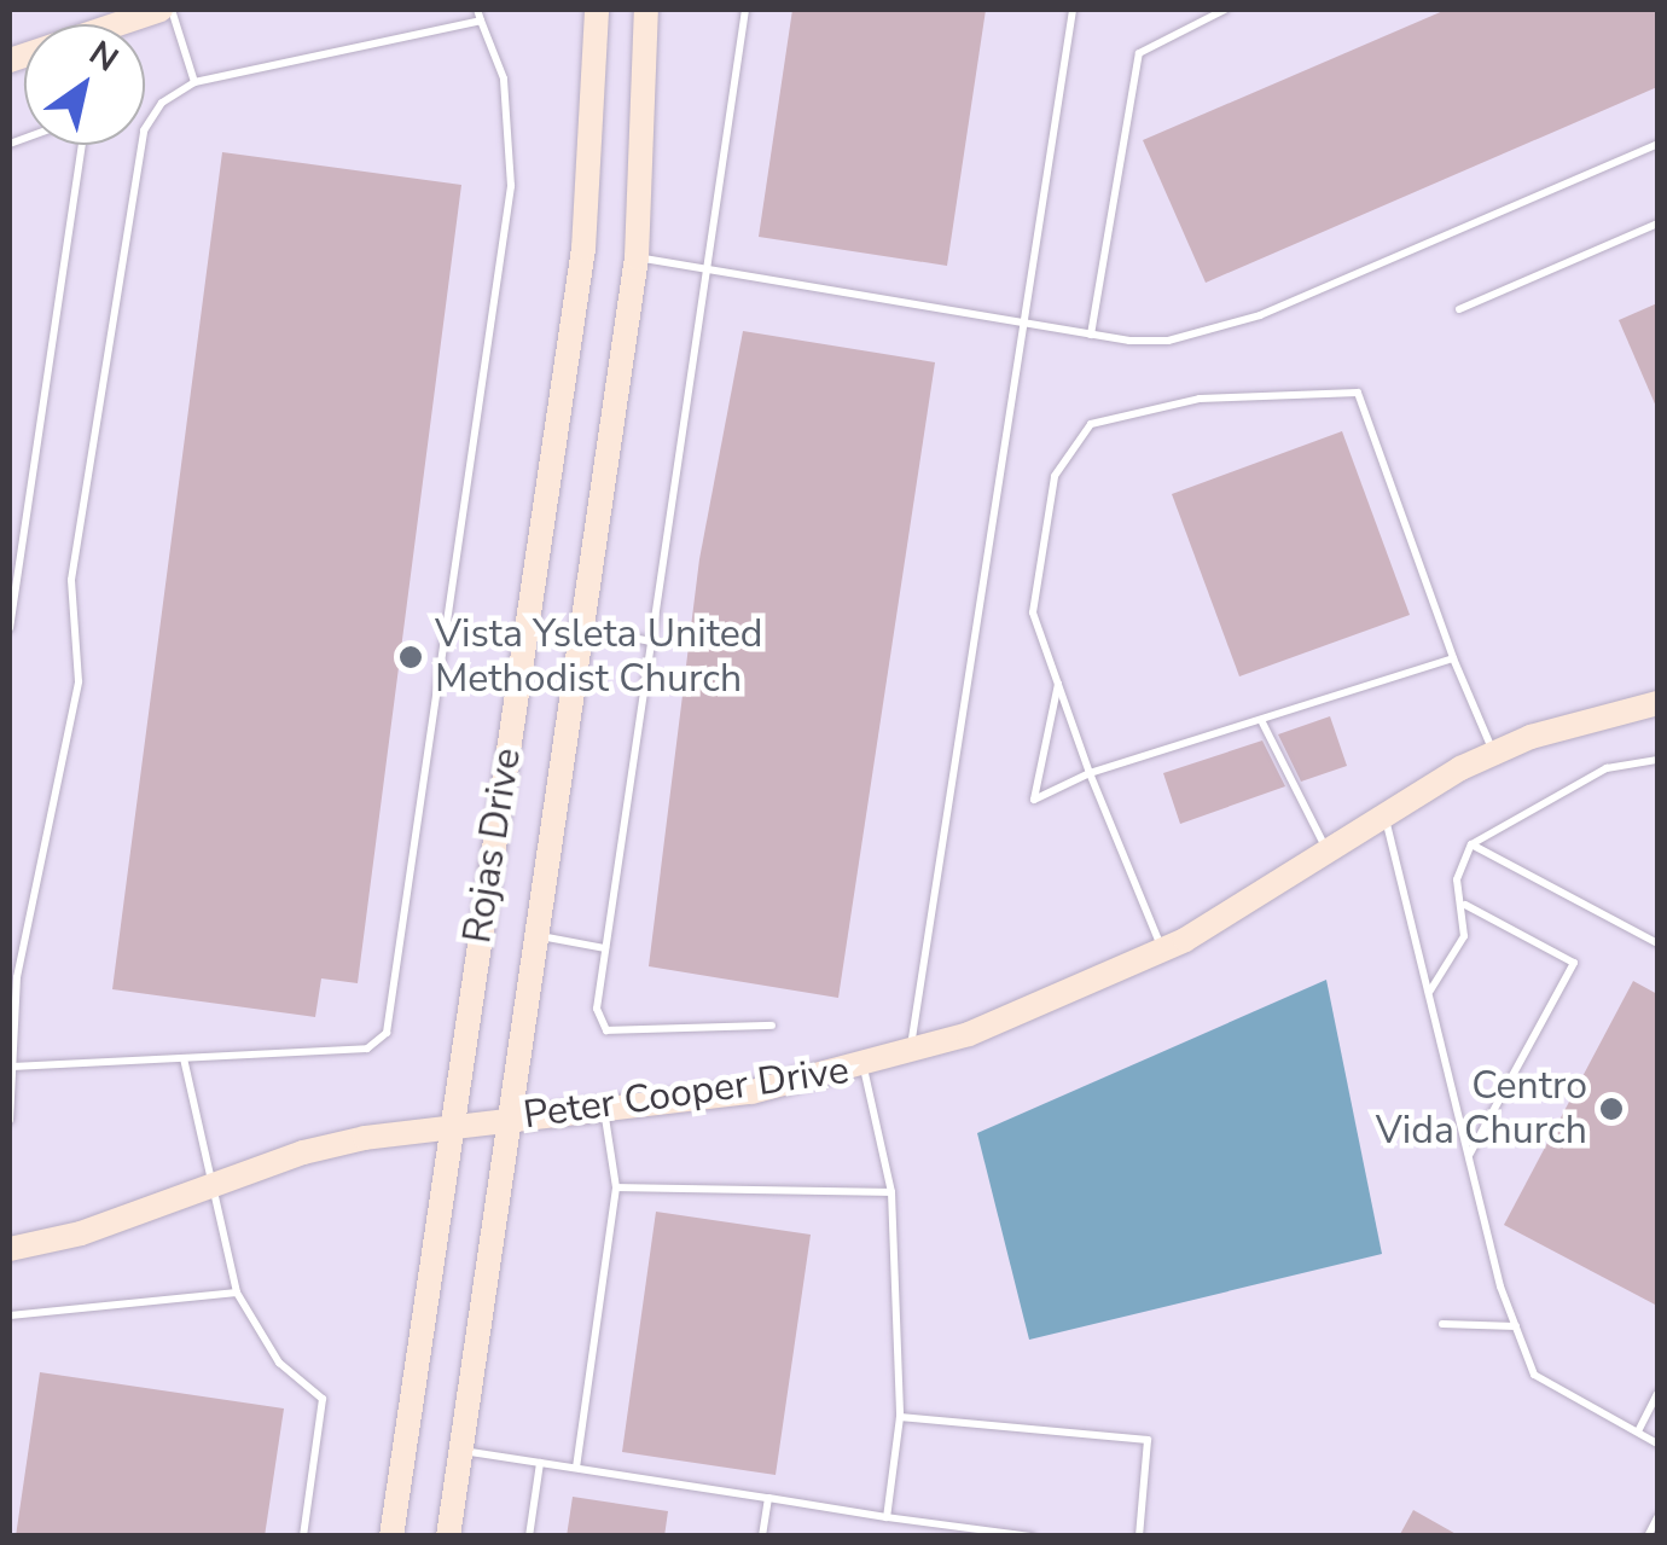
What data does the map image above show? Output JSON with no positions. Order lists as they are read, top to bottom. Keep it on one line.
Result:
{"streets":{"main road":["Rojas Drive","Peter Cooper Drive"]},"crossings":[["Rojas Drive","Peter Cooper Drive"]],"places":["Vista Ysleta United Methodist Church","Centro Vida Church"],"north":"top right"}
